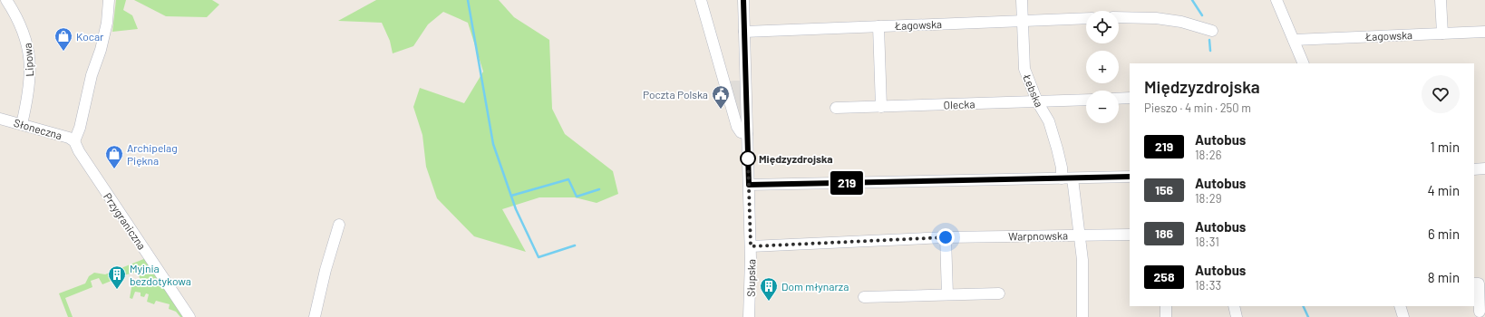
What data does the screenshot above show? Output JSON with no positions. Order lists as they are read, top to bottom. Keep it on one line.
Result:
{"streets":{"street":["Łagowska","Lipowa","Łebska","Olecka","Słoneczna","Przygraniczna","Warpnowska","Słupska"]},"crossings":[["Łagowska","Łebska"],["Łagowska","Słupska"],["Lipowa","Słoneczna"],["Łebska","Olecka"],["Łebska","Warpnowska"],["Słoneczna","Przygraniczna"],["Warpnowska","Słupska"]],"places":{"shop":["Kocar","Archipelag Piękna"],"public building":["Poczta Polska"],"other":["Międzyzdrojska"],"building":["Myjnia bezdotykowa","Dom młynarza"]},"lines":["bus line 219"],"page":{"on_map":"219","map_buttons":["+","−"],"heading":["Międzyzdrojska","Pieszo · 4 min · 250 m"],"list":[{"mark":"219","name":"Autobus","note":"18:26","value":"1 min"},{"mark":"156","name":"Autobus","note":"18:29","value":"4 min"},{"mark":"186","name":"Autobus","note":"18:31","value":"6 min"},{"mark":"258","name":"Autobus","note":"18:33","value":"8 min"}]}}
